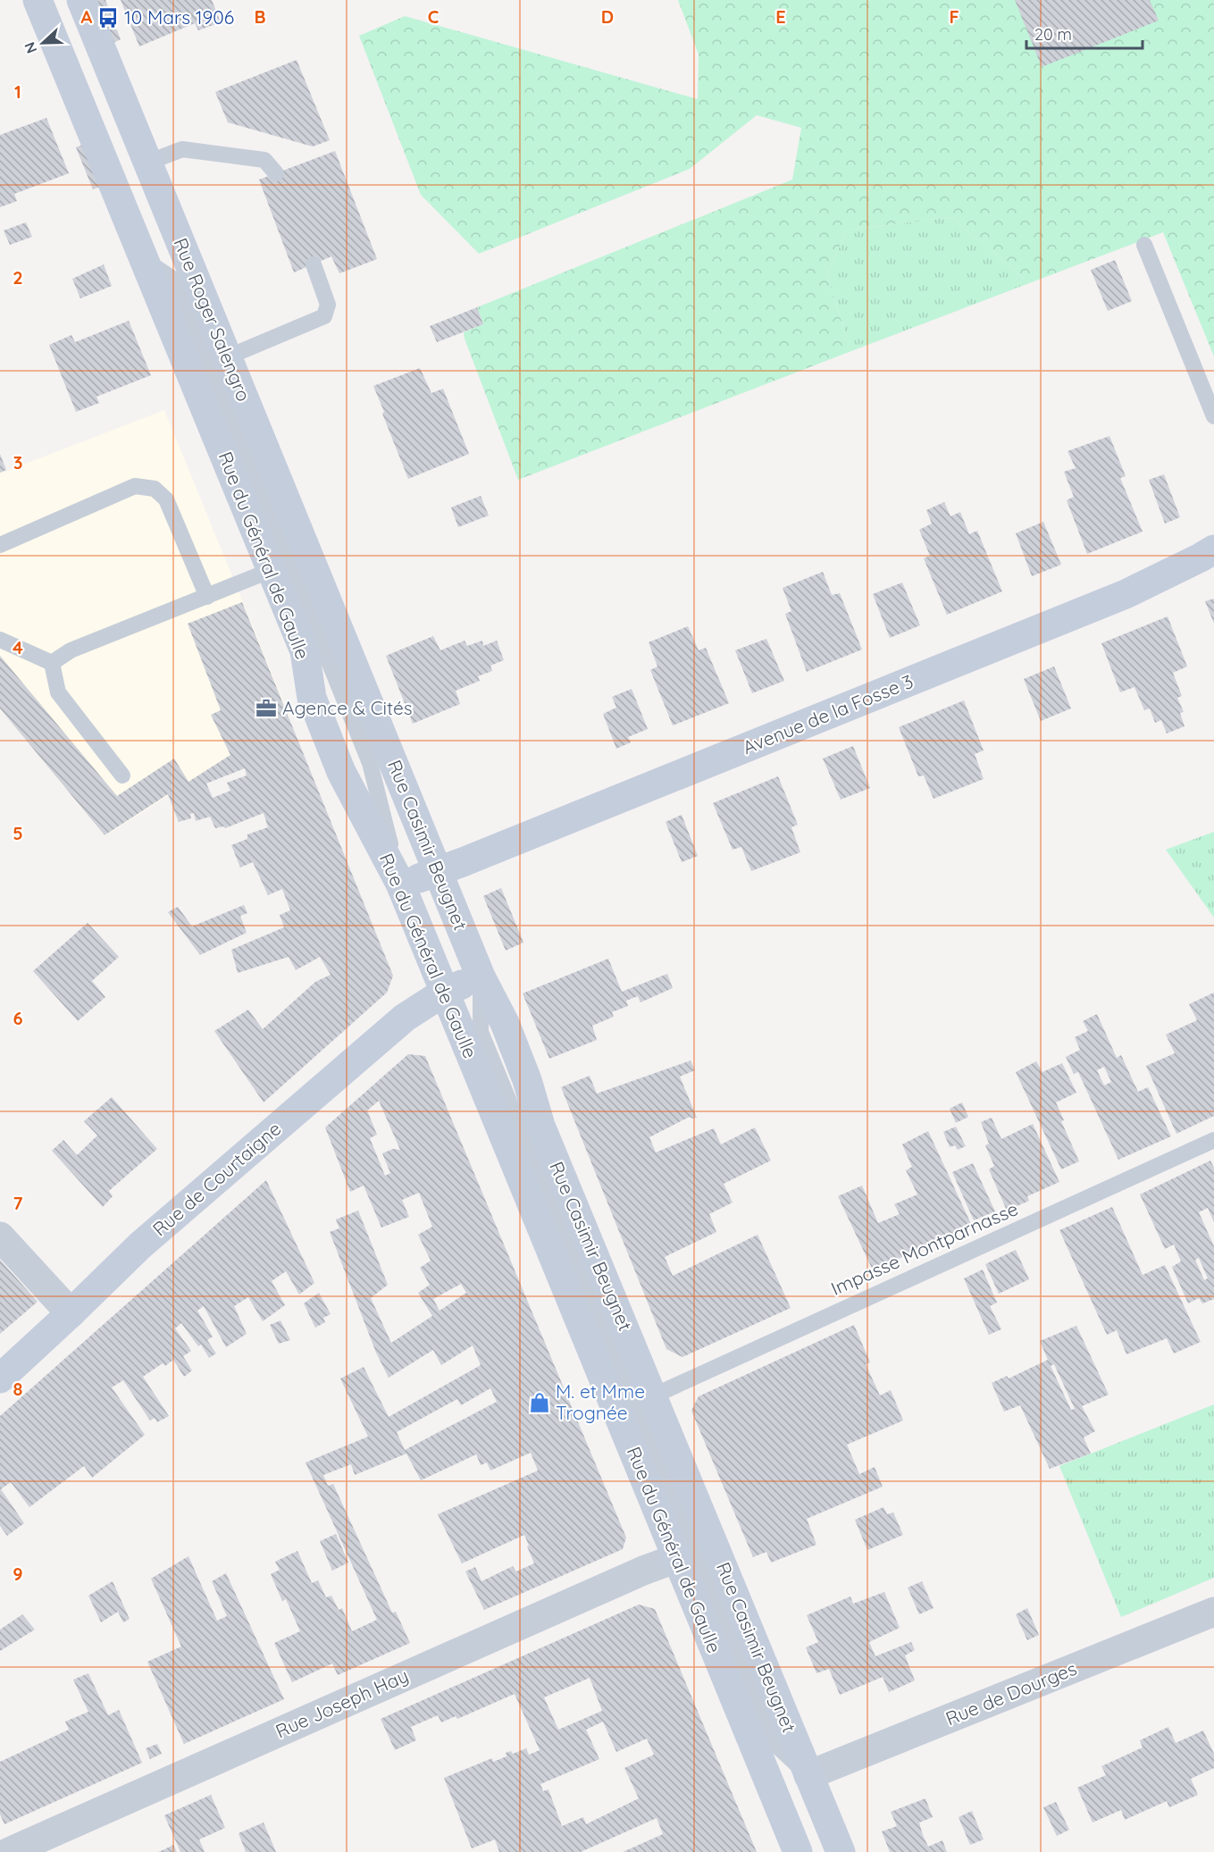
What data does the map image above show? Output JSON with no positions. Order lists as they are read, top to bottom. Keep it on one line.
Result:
{"streets":{"main road":["Rue Roger Salengro","Rue du Général de Gaulle","Avenue de la Fosse 3","Rue Casimir Beugnet","Rue de Courtaigne"],"street":["Rue de Dourges","Rue Joseph Hay"],"lane":["Impasse Montparnasse"]},"crossings":[["Rue Roger Salengro","Rue Casimir Beugnet"],["Rue du Général de Gaulle","Avenue de la Fosse 3"],["Rue du Général de Gaulle","Rue de Courtaigne"],["Rue du Général de Gaulle","Rue Joseph Hay"],["Avenue de la Fosse 3","Rue Casimir Beugnet"],["Rue Casimir Beugnet","Rue de Courtaigne"],["Rue Casimir Beugnet","Impasse Montparnasse"],["Rue Casimir Beugnet","Rue de Dourges"]],"places":{"bus stop":["10 Mars 1906"],"office":["Agence & Cités"],"shop":["M. et Mme Trognée"]},"scale_bar":"20 m","north":"left","grid":{"columns":["A","B","C","D","E","F"],"rows":["1","2","3","4","5","6","7","8","9"]}}
